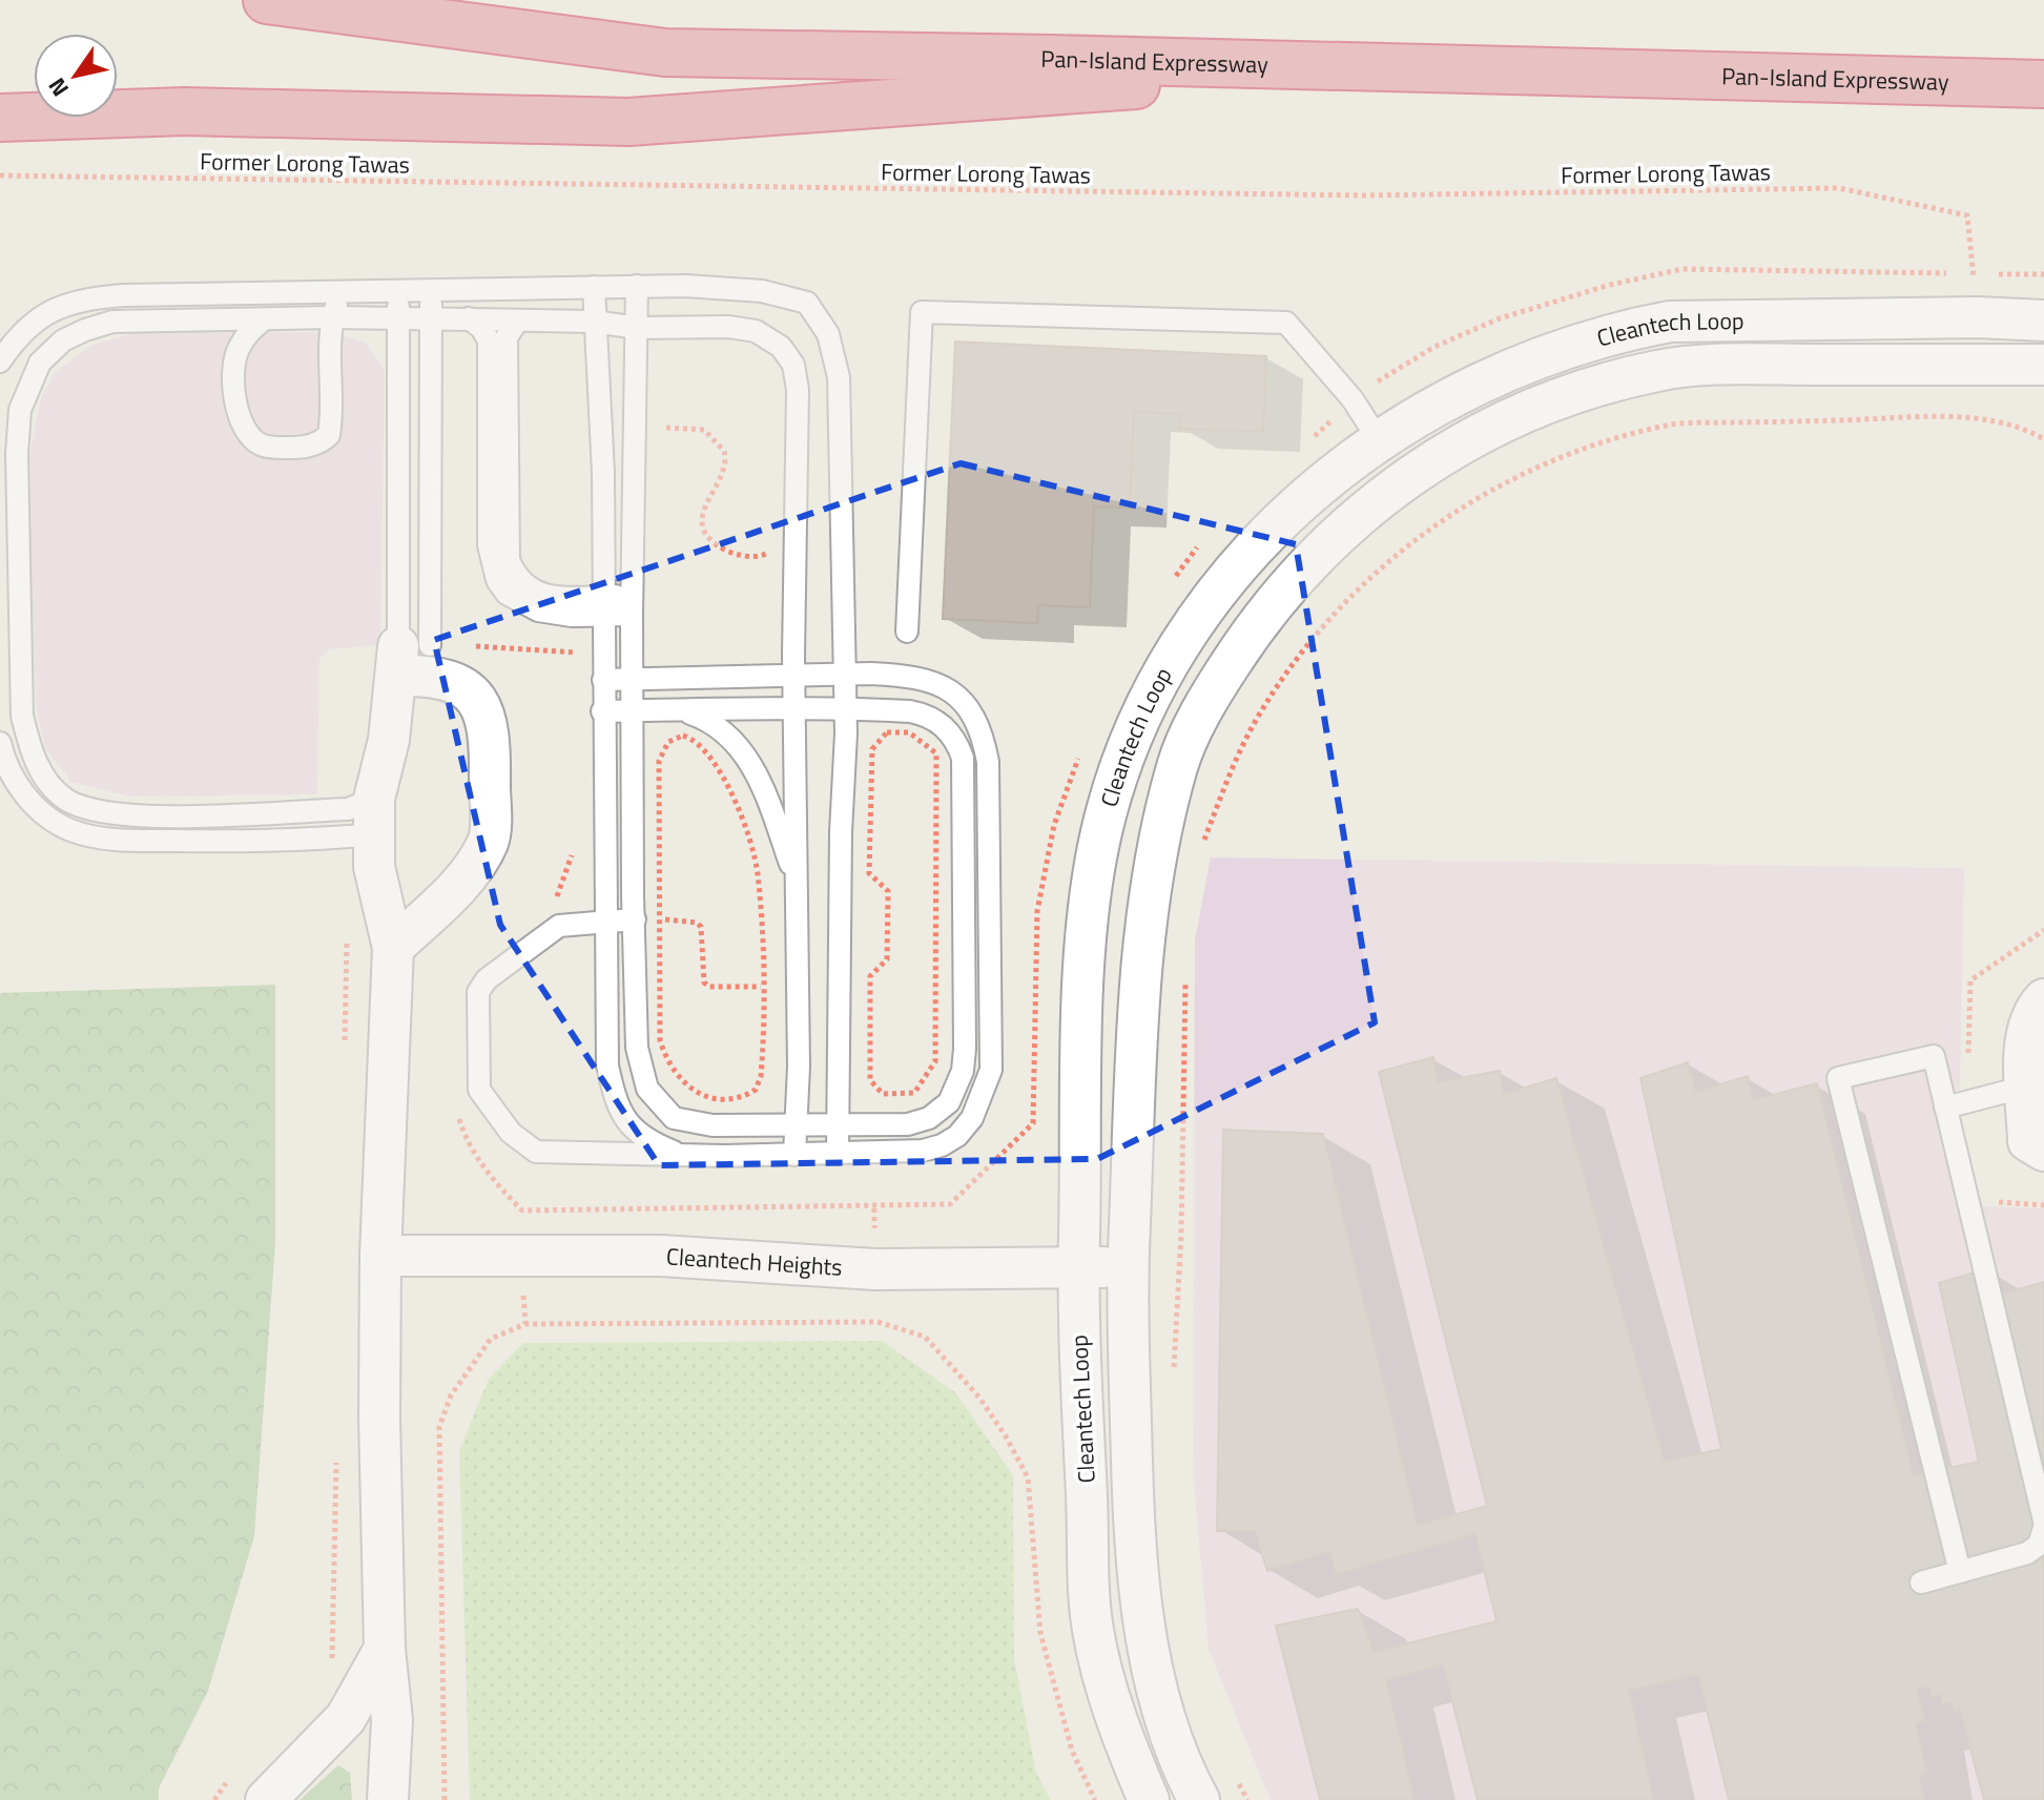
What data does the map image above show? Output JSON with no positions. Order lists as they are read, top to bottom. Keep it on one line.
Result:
{"streets":{"highway":["Pan-Island Expressway"],"street":["Cleantech Loop","Cleantech Heights"],"path":["Former Lorong Tawas"]},"crossings":[["Former Lorong Tawas","Cleantech Loop"],["Cleantech Loop","Cleantech Heights"]],"north":"bottom left"}
